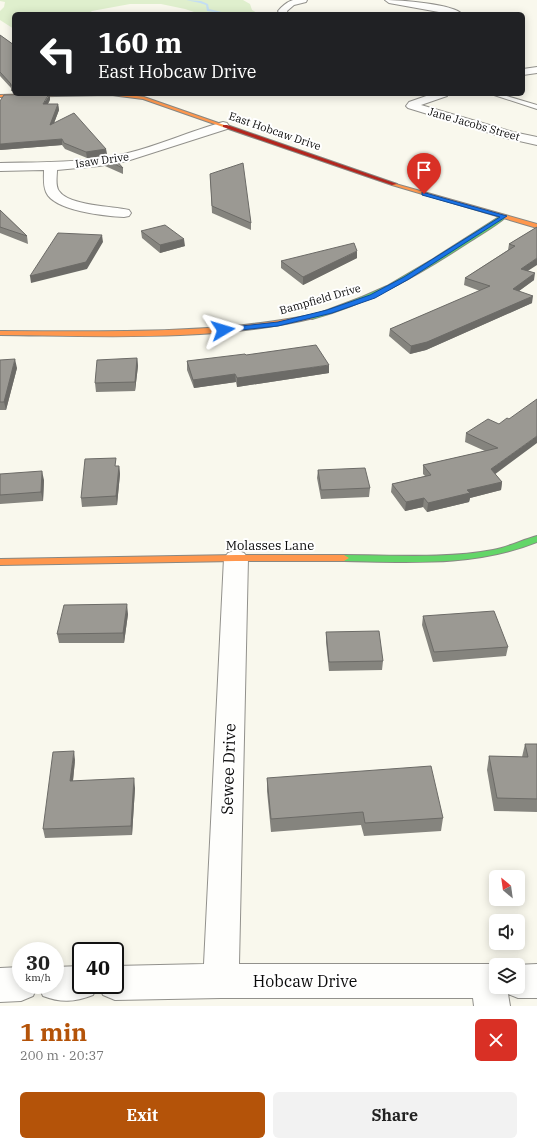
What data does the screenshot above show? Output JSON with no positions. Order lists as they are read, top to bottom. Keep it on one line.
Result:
{"streets":{"street":["Jane Jacobs Street","East Hobcaw Drive","Isaw Drive","Bampfield Drive","Molasses Lane","Sewee Drive","Hobcaw Drive"]},"crossings":[["East Hobcaw Drive","Isaw Drive"],["East Hobcaw Drive","Bampfield Drive"],["Molasses Lane","Sewee Drive"],["Sewee Drive","Hobcaw Drive"]],"north":"top left","page":{"turn":["160 m","East Hobcaw Drive"],"speed":"30 km/h","limit":"40","heading":["1 min","200 m · 20:37"],"buttons":["Exit","Share"]}}
